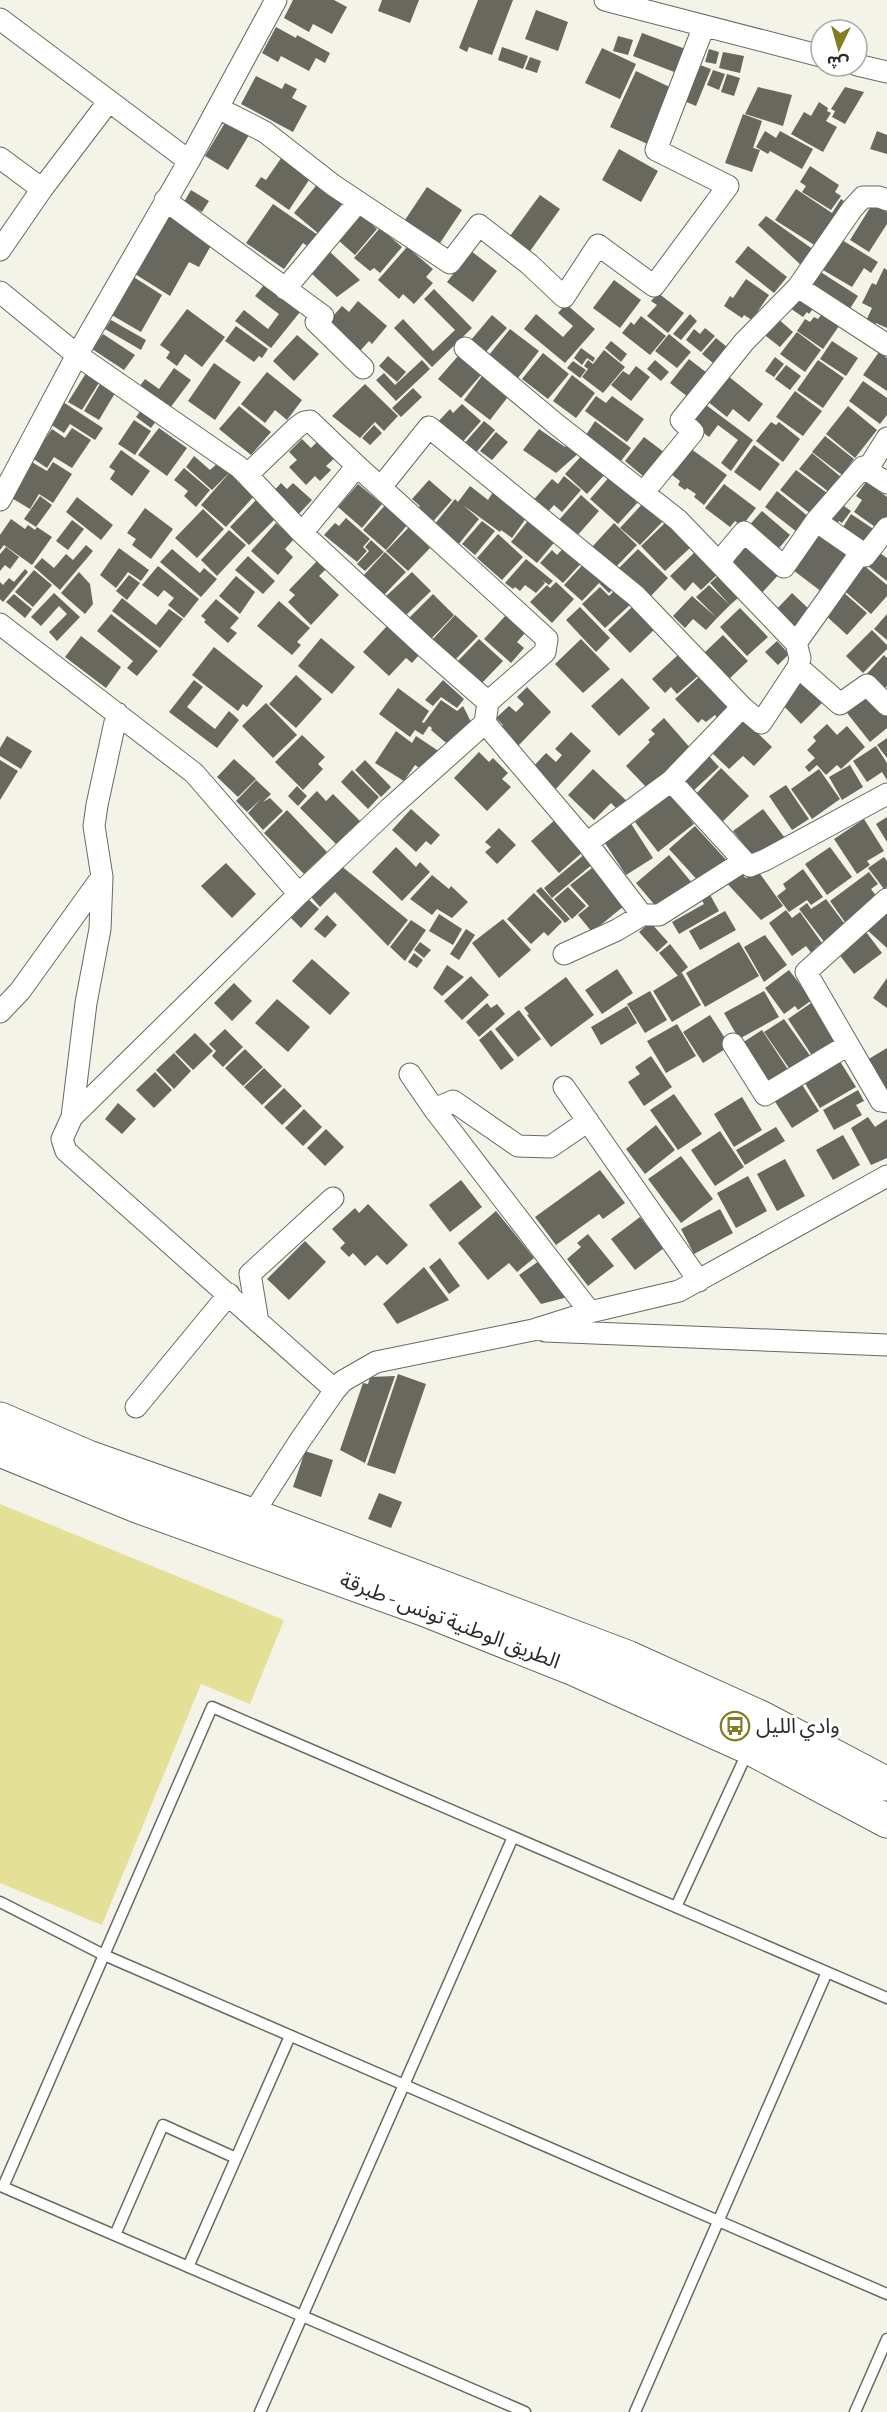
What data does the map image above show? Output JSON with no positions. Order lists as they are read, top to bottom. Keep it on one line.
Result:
{"streets":{"main road":["الطريق الوطنية تونس - طبرقة"]},"places":{"bus stop":["وادي الليل"]},"north":"bottom"}
